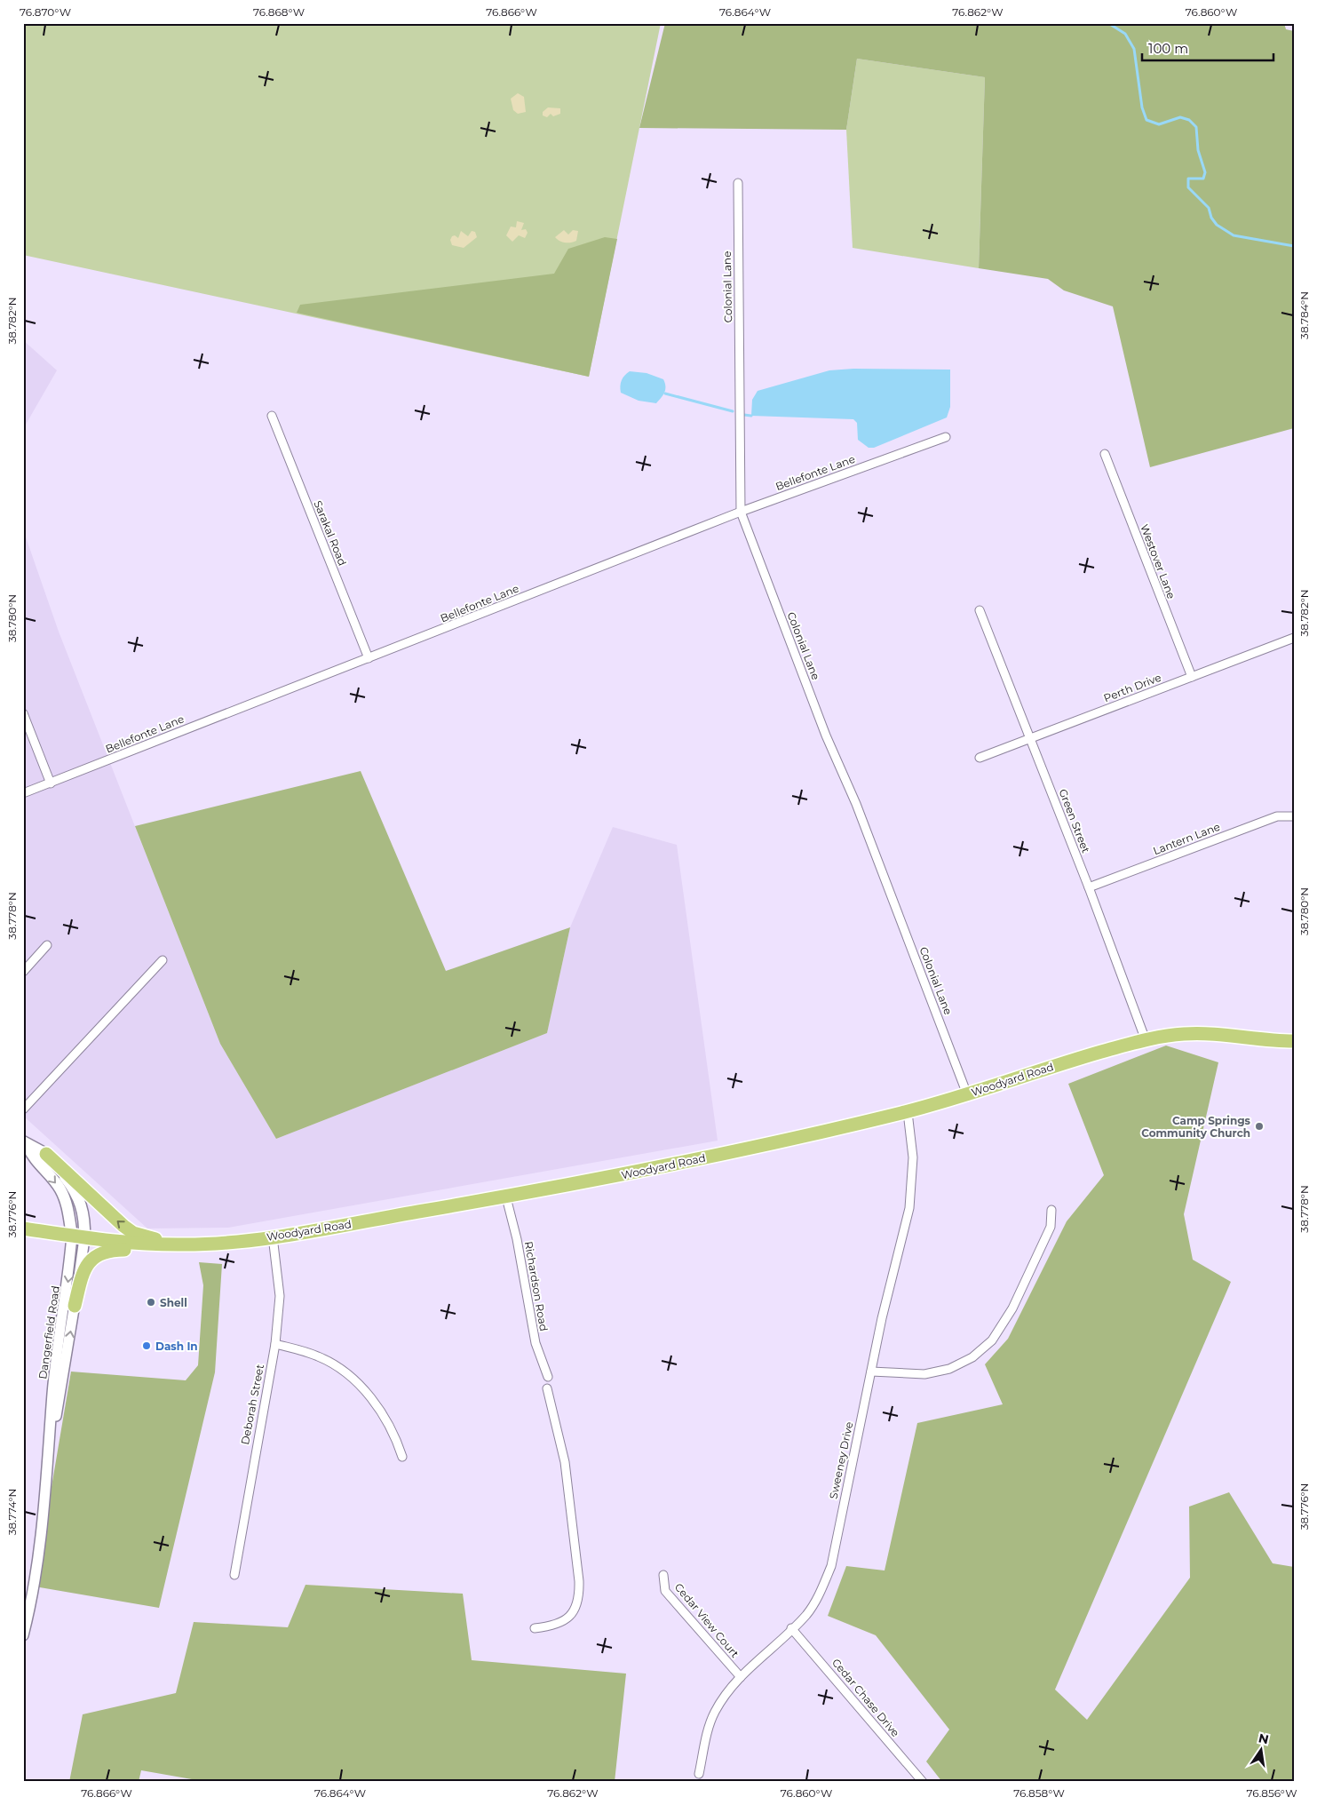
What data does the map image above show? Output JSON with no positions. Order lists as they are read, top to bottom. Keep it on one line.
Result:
{"streets":{"main road":["Woodyard Road"],"street":["Colonial Lane","Bellefonte Lane","Sarakal Road","Westover Lane","Perth Drive","Green Street","Lantern Lane","Richardson Road","Dangerfield Road","Deborah Street","Sweeney Drive","Cedar View Court","Cedar Chase Drive"]},"crossings":[["Colonial Lane","Bellefonte Lane"],["Colonial Lane","Woodyard Road"],["Bellefonte Lane","Sarakal Road"],["Westover Lane","Perth Drive"],["Perth Drive","Green Street"],["Green Street","Lantern Lane"],["Green Street","Woodyard Road"],["Woodyard Road","Richardson Road"],["Woodyard Road","Dangerfield Road"],["Woodyard Road","Deborah Street"],["Woodyard Road","Sweeney Drive"],["Sweeney Drive","Cedar View Court"],["Sweeney Drive","Cedar Chase Drive"]],"places":["Camp Springs Community Church","Shell","Dash In"],"scale_bar":"100 m","north":"top","coordinates":["76.870°W","76.868°W","76.866°W","76.864°W","76.862°W","76.860°W","38.784°N","38.782°N","38.780°N","38.778°N","38.776°N","38.774°N","76.858°W","76.856°W"]}
